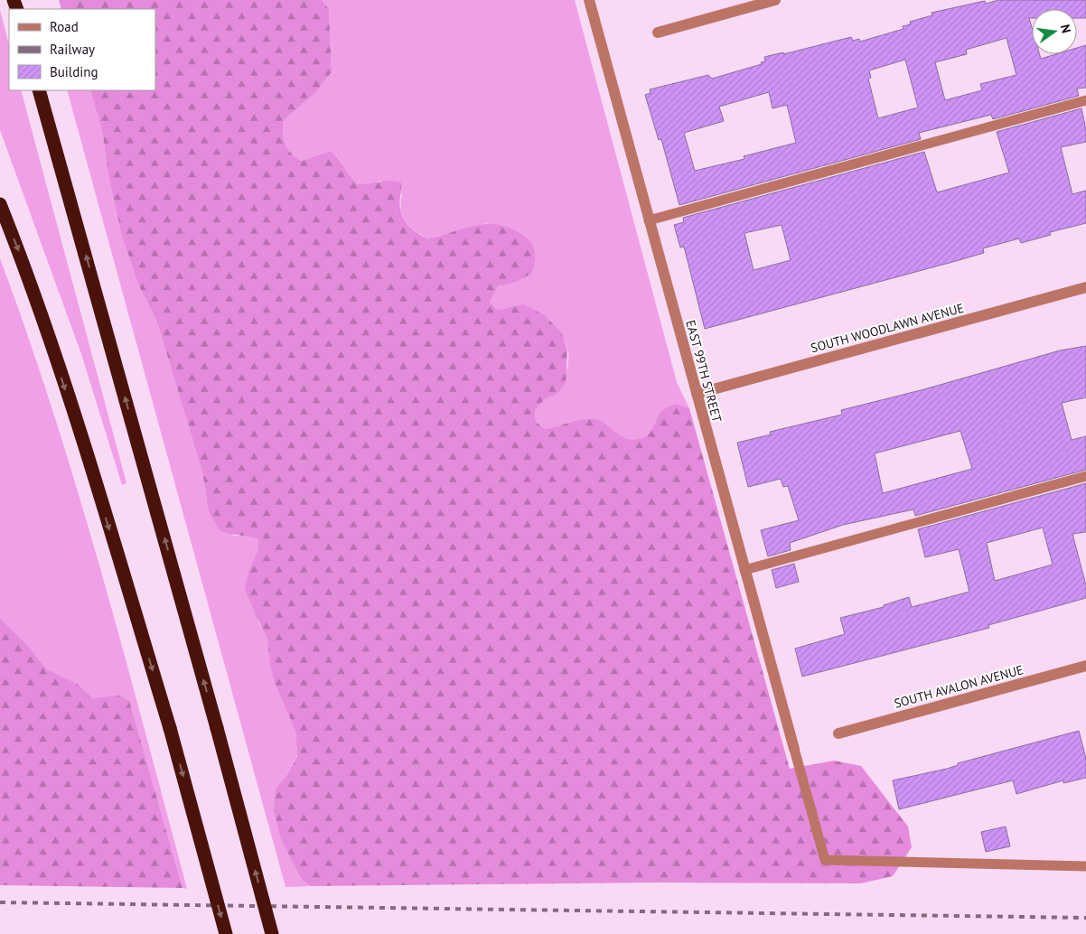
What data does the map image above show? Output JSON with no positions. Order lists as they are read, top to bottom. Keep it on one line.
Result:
{"streets":{"street":["SOUTH WOODLAWN AVENUE","EAST 99TH STREET","SOUTH AVALON AVENUE"]},"crossings":[["SOUTH WOODLAWN AVENUE","EAST 99TH STREET"]],"legend":["Road","Railway","Building"],"north":"right"}
